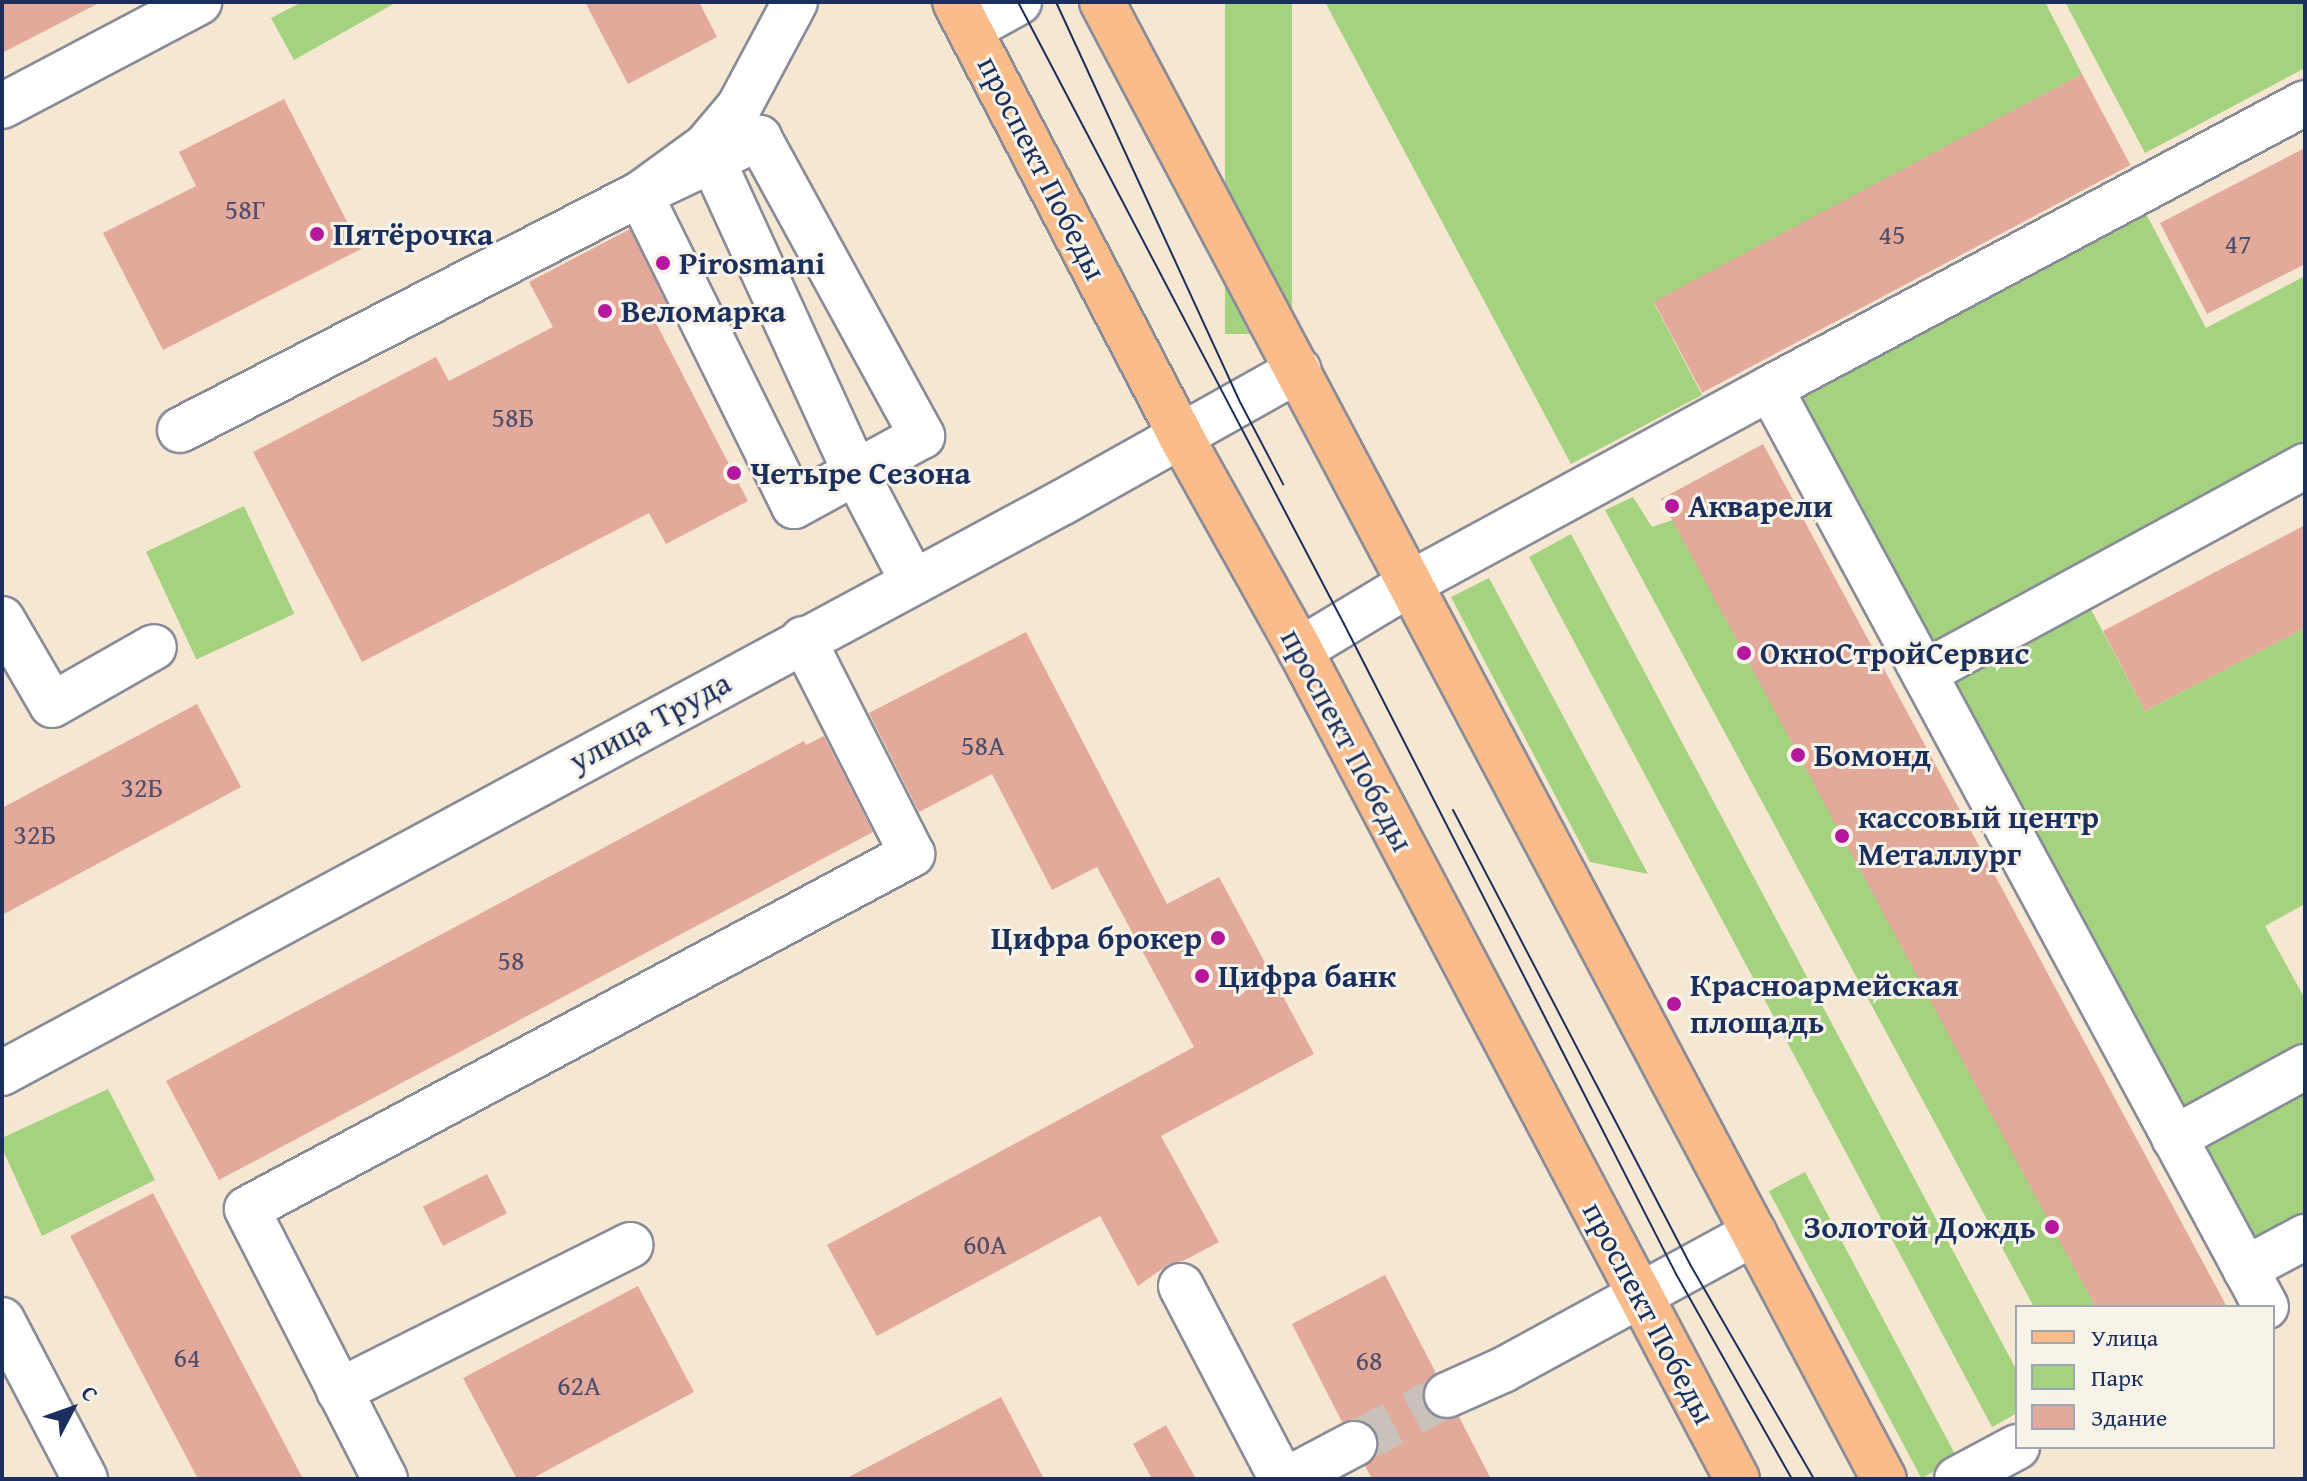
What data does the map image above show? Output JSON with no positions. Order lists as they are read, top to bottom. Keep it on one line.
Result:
{"streets":{"main road":["проспект Победы"],"street":["улица Труда"]},"crossings":[["проспект Победы","улица Труда"]],"places":["Пятёрочка","Pirosmani","Веломарка","Четыре Сезона","Акварели","ОкноСтройСервис","Бомонд","кассовый центр Металлург","Цифра брокер","Цифра банк","Красноармейская площадь","Золотой Дождь"],"house_numbers":["58Г","45","47","58Б","58А","32Б","32Б","58","60А","64","68","62А"],"legend":["Улица","Парк","Здание"],"north":"top right"}
